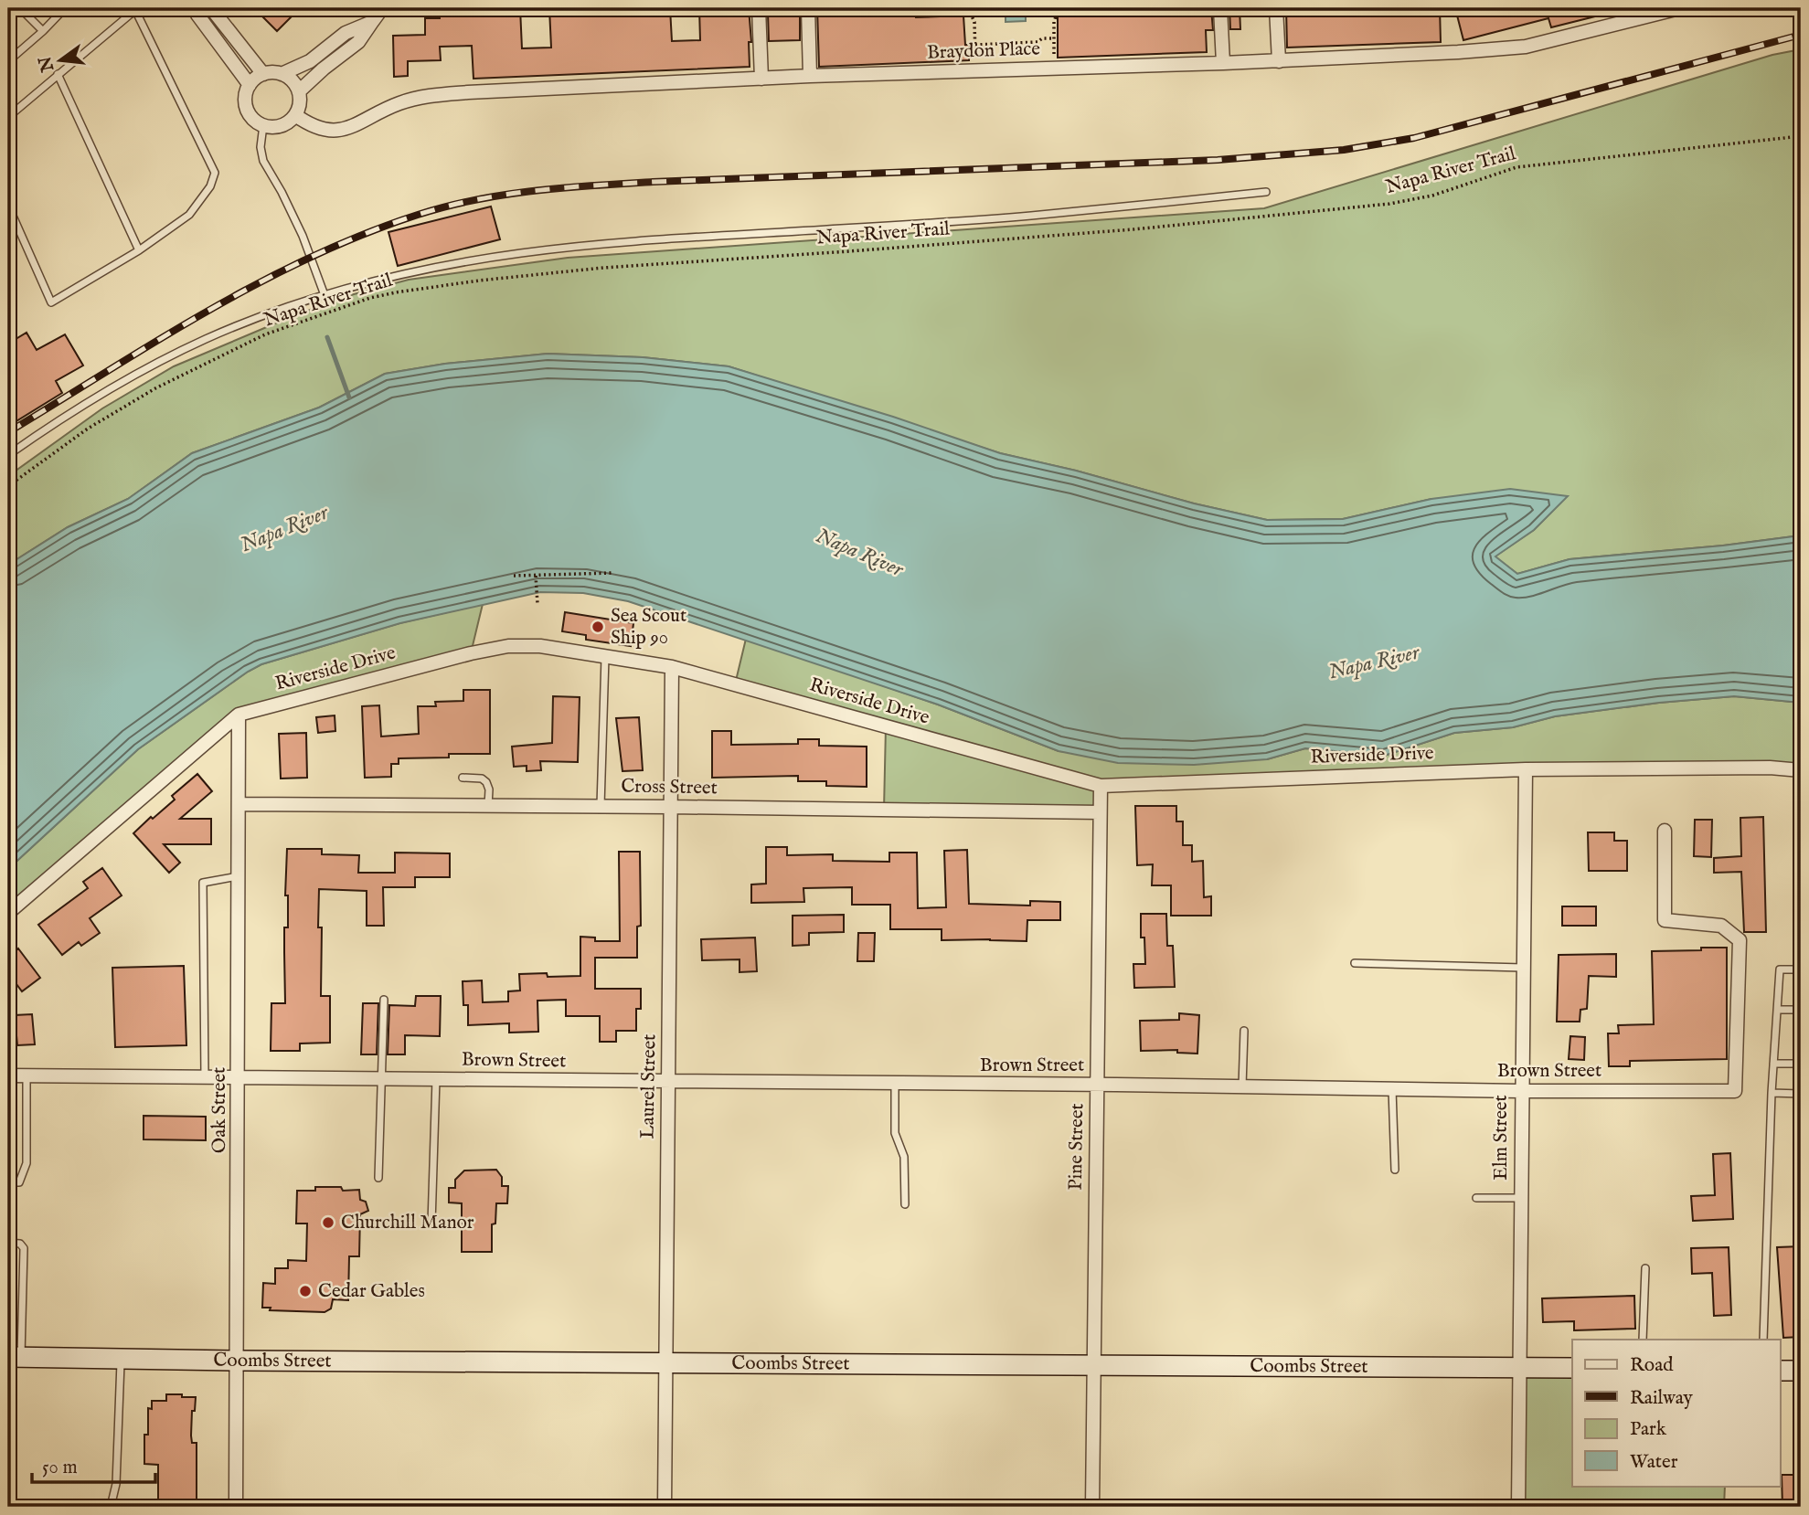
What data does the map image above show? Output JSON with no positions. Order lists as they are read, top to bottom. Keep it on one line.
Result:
{"streets":{"street":["Braydon Place","Riverside Drive","Cross Street","Brown Street","Laurel Street","Oak Street","Elm Street","Pine Street","Coombs Street"],"path":["Napa River Trail"]},"crossings":[["Riverside Drive","Laurel Street"],["Riverside Drive","Oak Street"],["Riverside Drive","Elm Street"],["Riverside Drive","Pine Street"],["Cross Street","Laurel Street"],["Cross Street","Oak Street"],["Cross Street","Pine Street"],["Brown Street","Laurel Street"],["Brown Street","Oak Street"],["Brown Street","Elm Street"],["Brown Street","Pine Street"],["Laurel Street","Coombs Street"],["Oak Street","Coombs Street"],["Elm Street","Coombs Street"],["Pine Street","Coombs Street"]],"water":["Napa River"],"places":["Sea Scout Ship 90","Churchill Manor","Cedar Gables"],"legend":["Road","Railway","Park","Water"],"scale_bar":"50 m","north":"left"}
